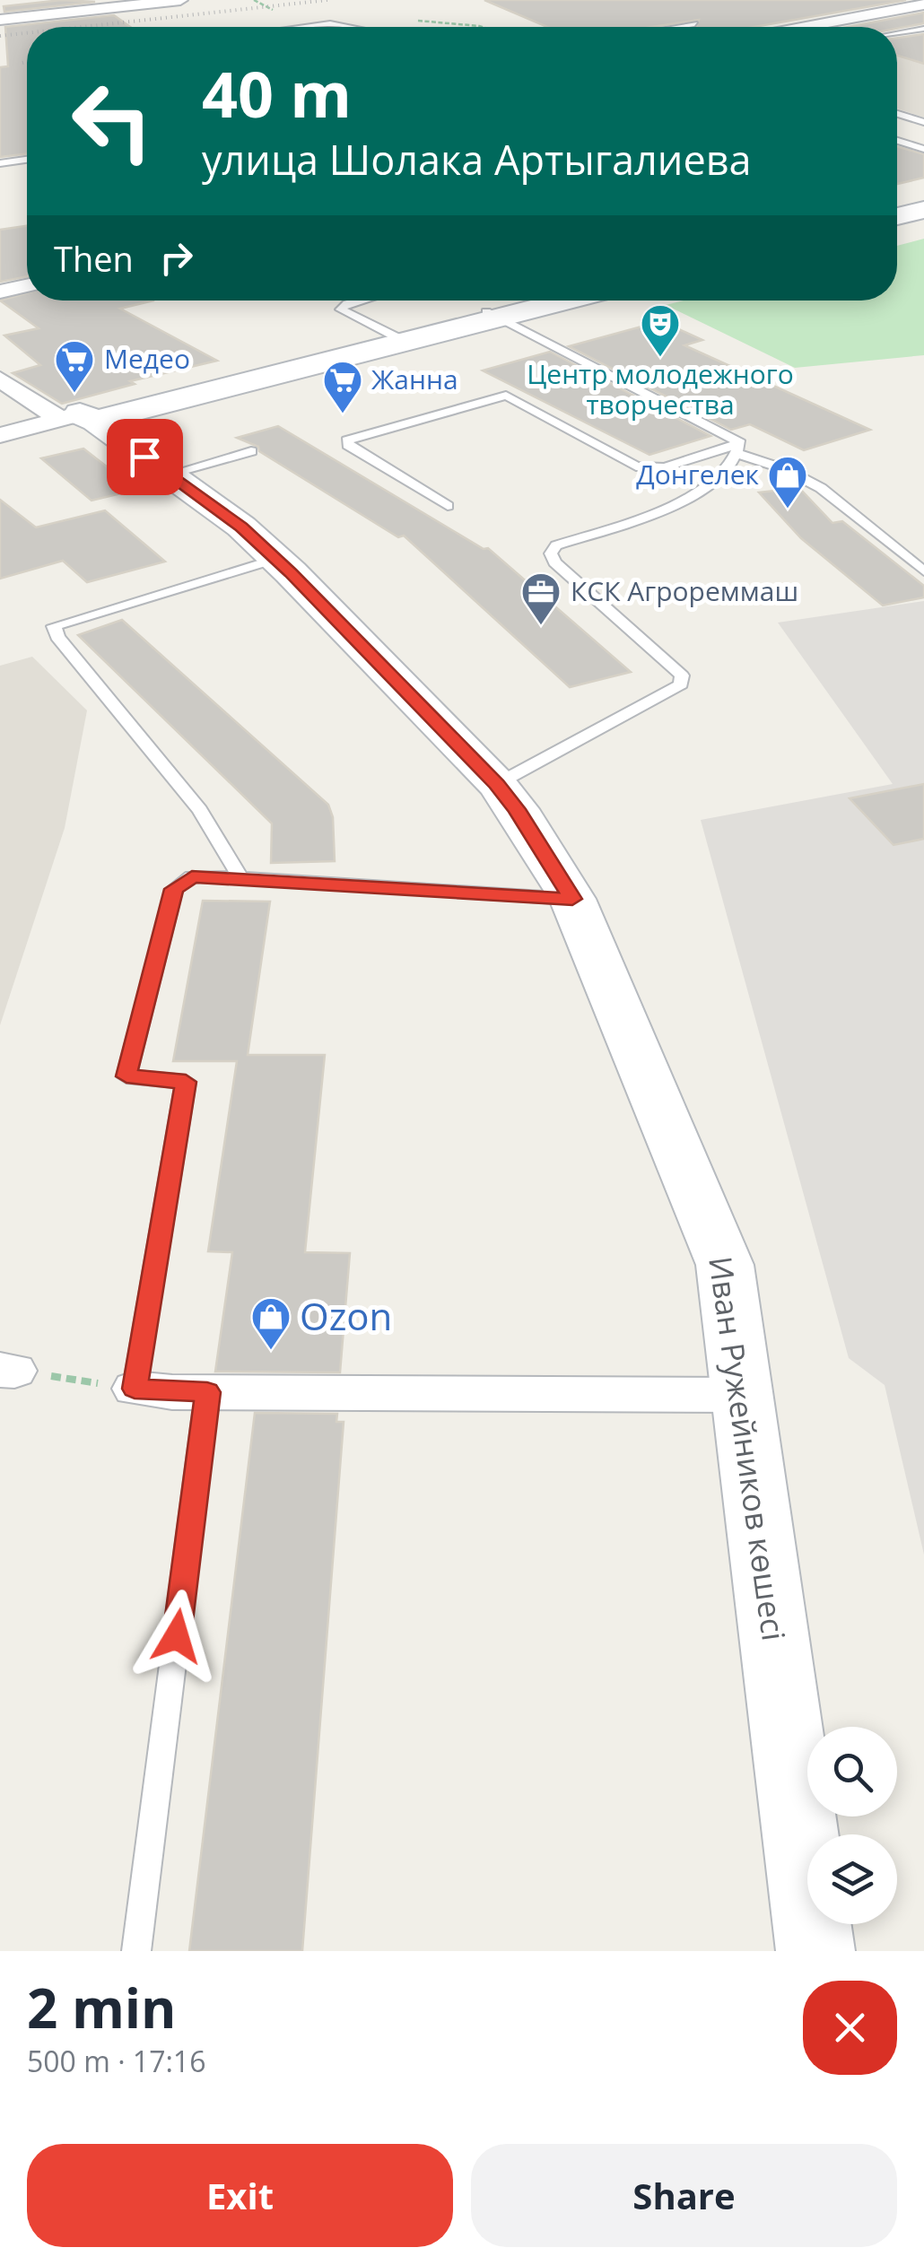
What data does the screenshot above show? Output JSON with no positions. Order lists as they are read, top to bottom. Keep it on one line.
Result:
{"streets":{"main road":["Иван Ружейников көшесі"]},"places":{"theatre":["Центр молодежного творчества"],"supermarket":["Медео","Жанна"],"shop":["Донгелек","Ozon"],"office":["КСК Агрореммаш"]},"page":{"turn":["40 m","улица Шолака Артыгалиева"],"then":"Then","heading":["2 min","500 m · 17:16"],"buttons":["Exit","Share"]}}
